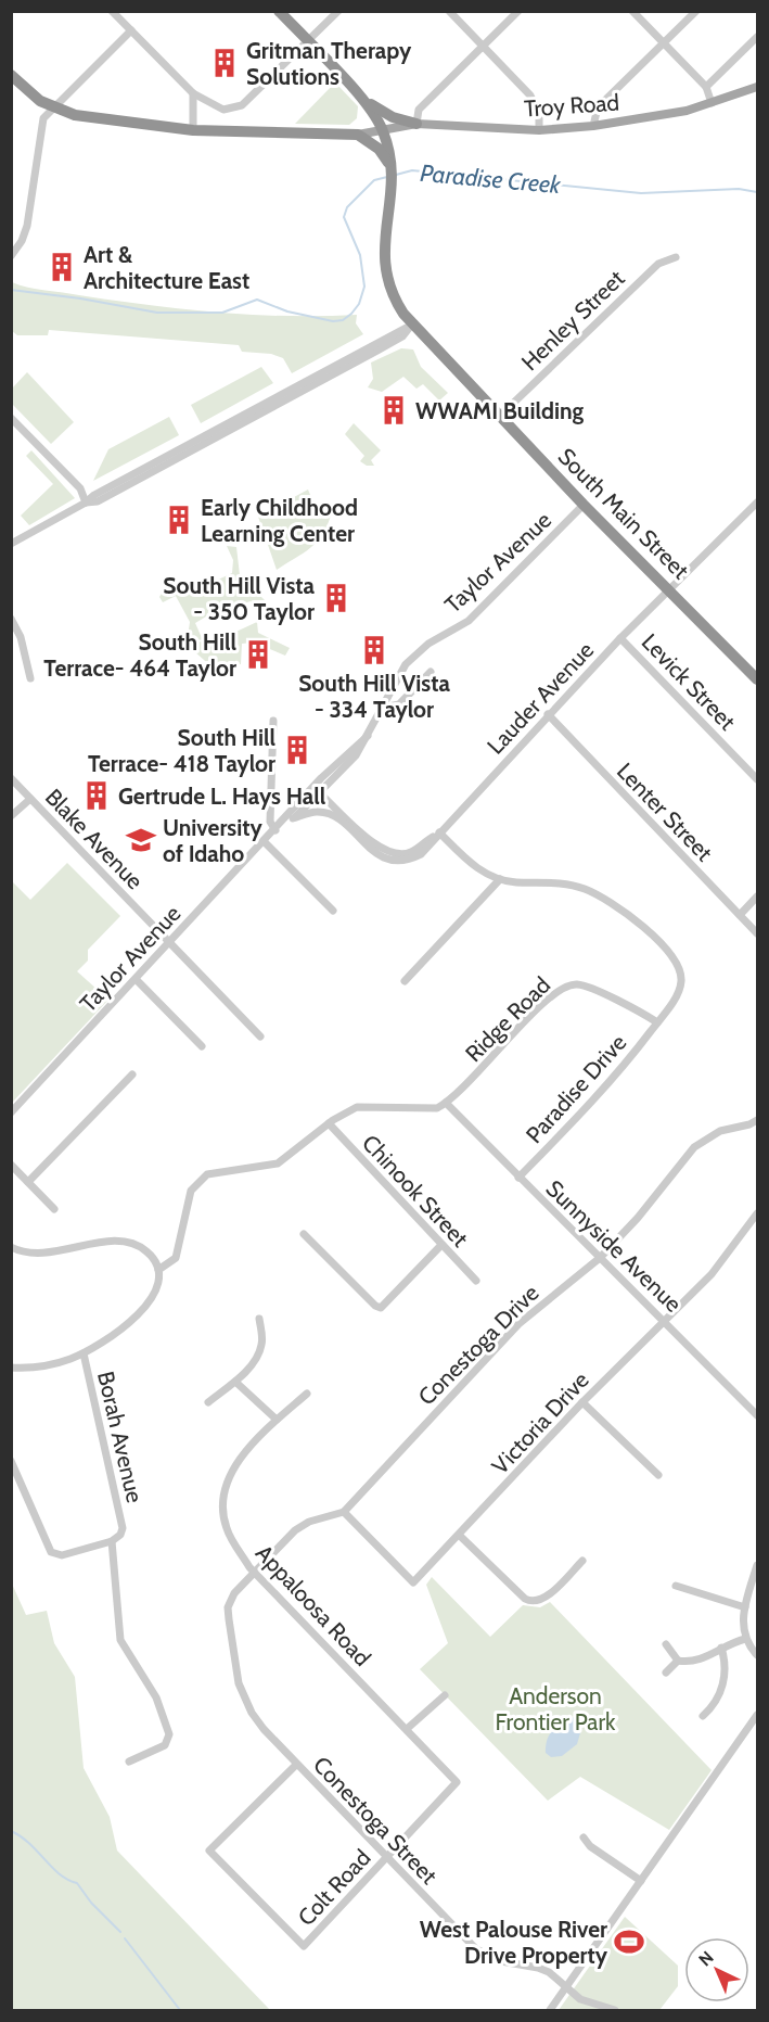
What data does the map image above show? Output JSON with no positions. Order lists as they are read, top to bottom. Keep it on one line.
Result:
{"streets":{"highway":["South Main Street"],"main road":["Troy Road"],"street":["Henley Street","Taylor Avenue","Levick Street","Lauder Avenue","Lenter Street","Blake Avenue","Ridge Road","Paradise Drive","Chinook Street","Sunnyside Avenue","Conestoga Drive","Victoria Drive","Borah Avenue","Appaloosa Road","Conestoga Street","Colt Road"]},"crossings":[["Troy Road","South Main Street"],["Henley Street","South Main Street"],["South Main Street","Taylor Avenue"],["South Main Street","Lauder Avenue"],["Taylor Avenue","Lauder Avenue"],["Taylor Avenue","Blake Avenue"],["Levick Street","Lauder Avenue"],["Lauder Avenue","Lenter Street"],["Ridge Road","Paradise Drive"],["Ridge Road","Sunnyside Avenue"],["Paradise Drive","Sunnyside Avenue"],["Sunnyside Avenue","Conestoga Drive"],["Sunnyside Avenue","Victoria Drive"],["Conestoga Drive","Victoria Drive"],["Appaloosa Road","Conestoga Street"],["Appaloosa Road","Colt Road"],["Conestoga Street","Colt Road"]],"water":["Paradise Creek"],"parks":["Anderson Frontier Park"],"places":{"building":["Gritman Therapy Solutions","Art & Architecture East","WWAMI Building","Early Childhood Learning Center","South Hill Vista - 350 Taylor","South Hill Vista - 334 Taylor","South Hill Terrace- 464 Taylor","South Hill Terrace- 418 Taylor","Gertrude L. Hays Hall"],"school or university":["University of Idaho"],"sports":["West Palouse River Drive Property"]},"north":"top left"}
